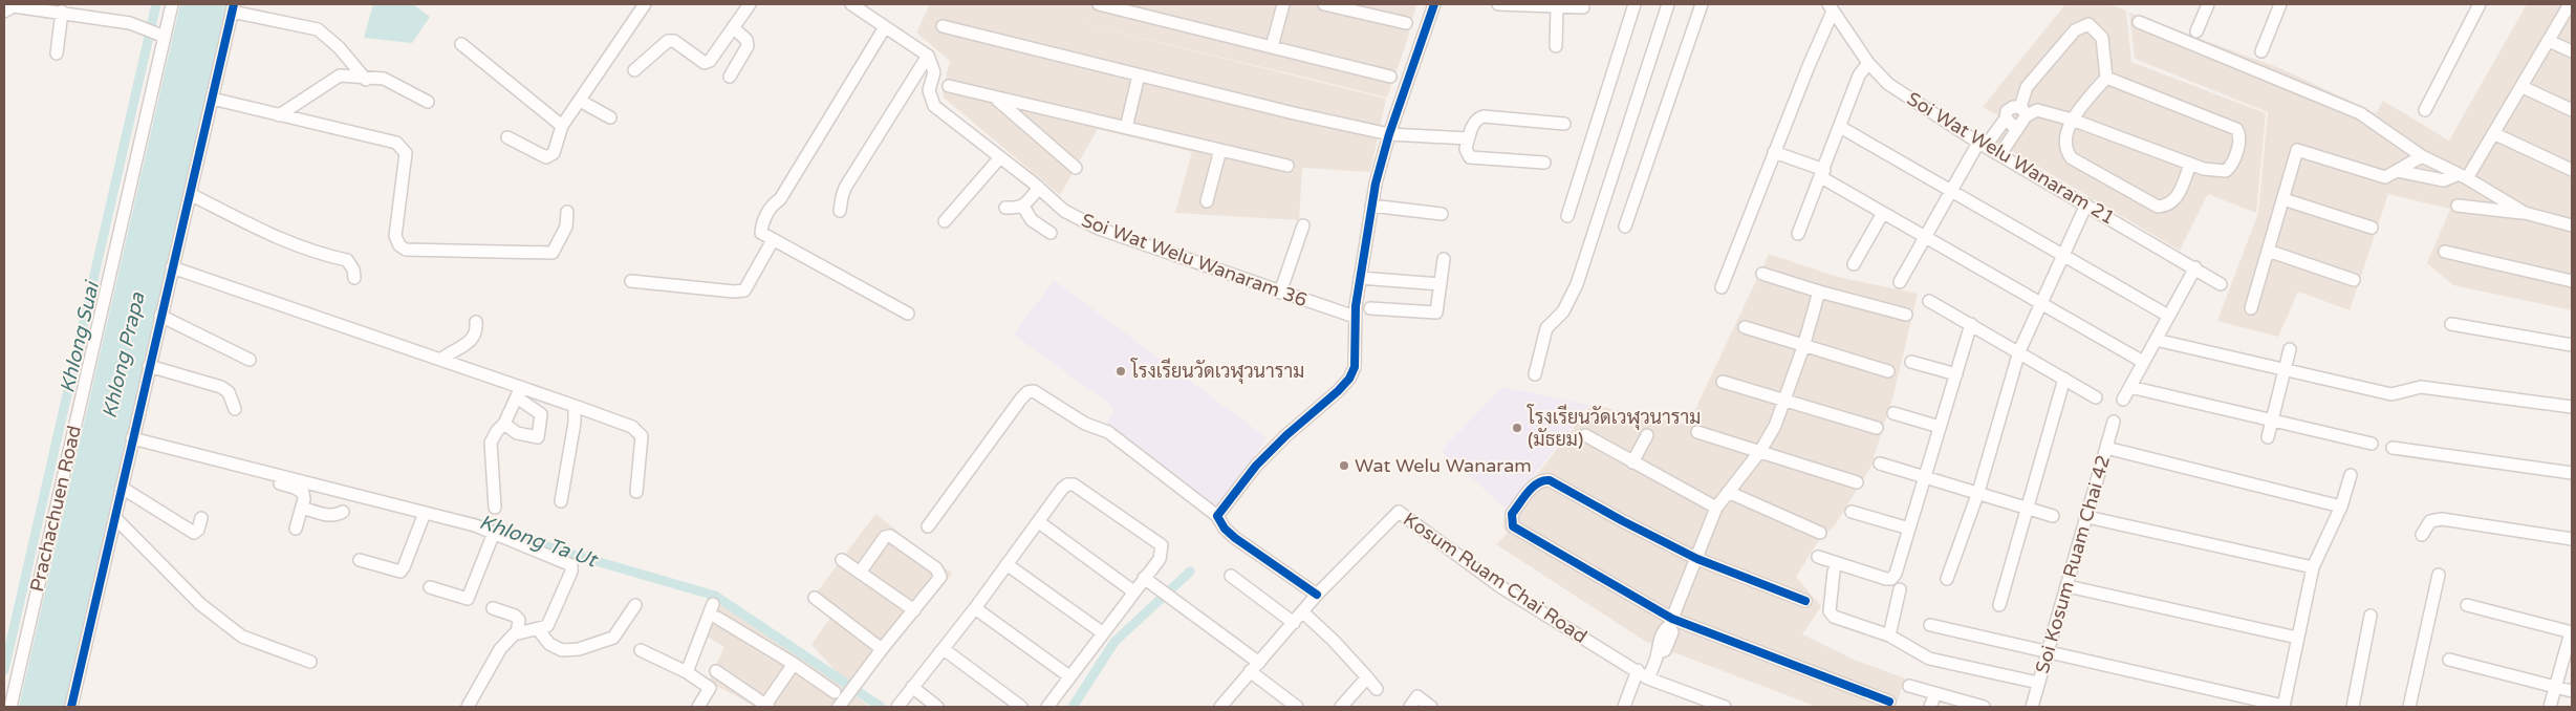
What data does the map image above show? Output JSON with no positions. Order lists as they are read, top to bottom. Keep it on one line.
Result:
{"streets":{"street":["Soi Wat Welu Wanaram 21","Soi Wat Welu Wanaram 36","Prachachuen Road","Soi Kosum Ruam Chai 42","Kosum Ruam Chai Road"]},"water":["Khlong Suai","Khlong Prapa","Khlong Ta Ut"],"places":["โรงเรียนวัดเวฬุวนาราม","โรงเรียนวัดเวฬุวนาราม (มัธยม)","Wat Welu Wanaram"]}
